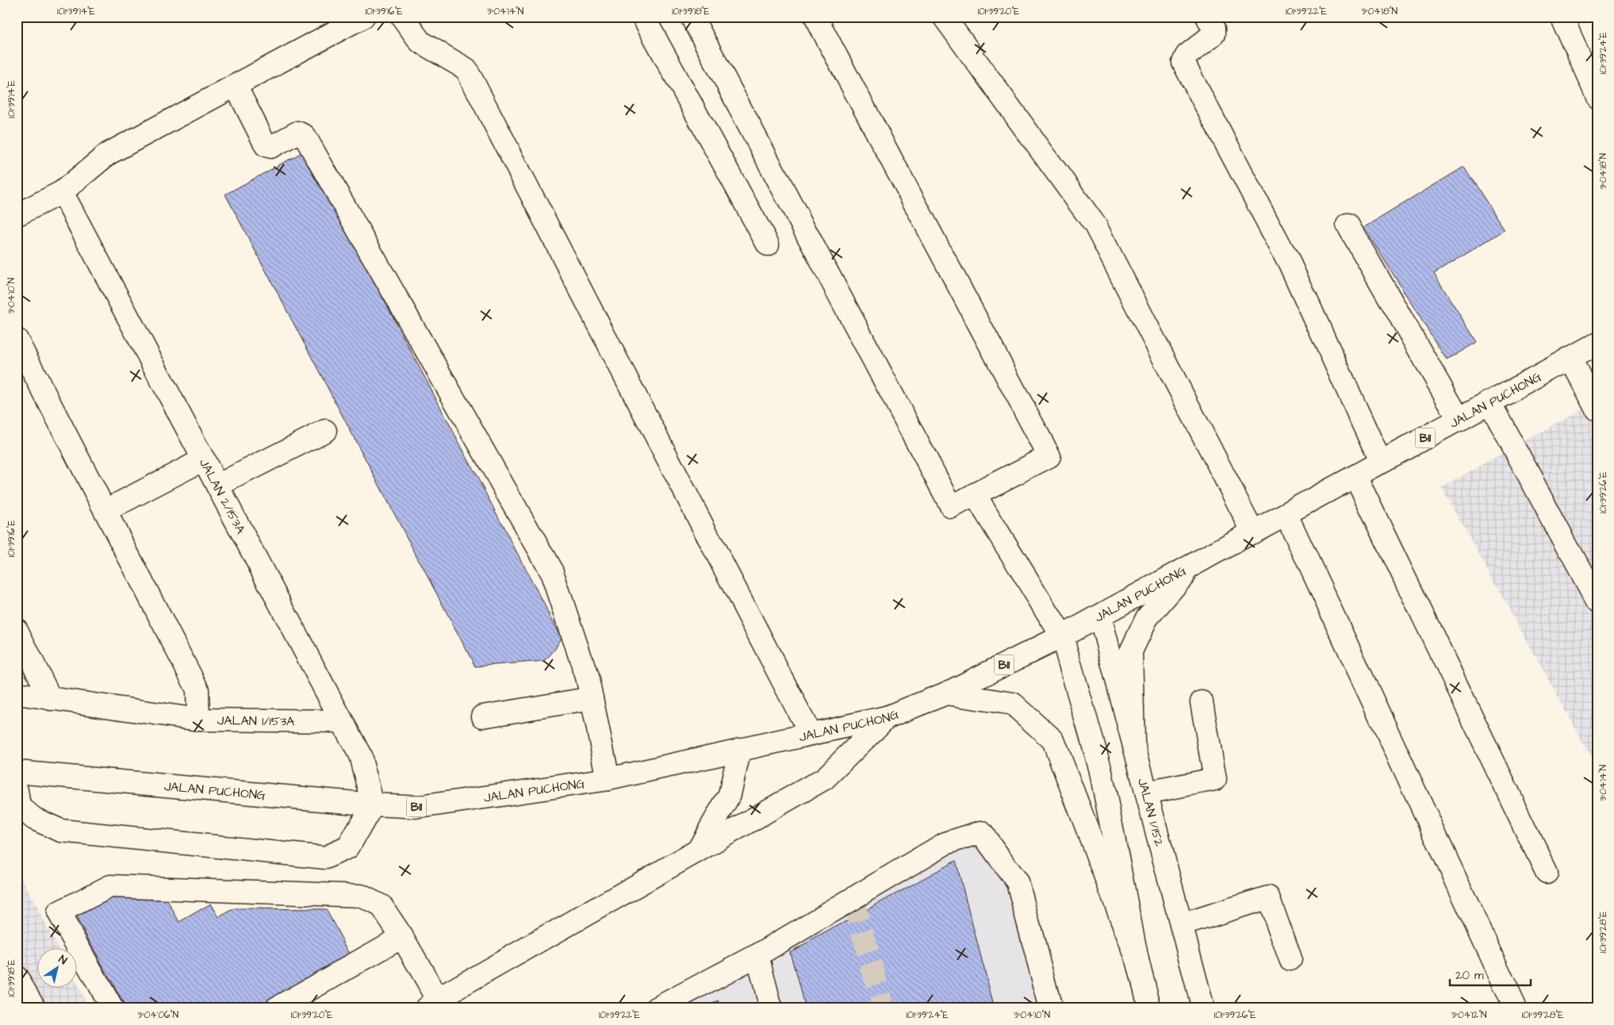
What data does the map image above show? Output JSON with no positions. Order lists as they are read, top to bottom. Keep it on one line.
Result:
{"streets":{"street":["JALAN PUCHONG","B11","JALAN 2/153A","JALAN 1/153A","JALAN 1/152"]},"crossings":[["JALAN PUCHONG","JALAN 2/153A"],["JALAN PUCHONG","JALAN 1/152"],["JALAN 2/153A","JALAN 1/153A"]],"scale_bar":"20 m","north":"top right","coordinates":["101°39'14\"E","101°39'16\"E","3°04'14\"N","101°39'18\"E","101°39'20\"E","101°39'22\"E","3°04'18\"N","101°39'24\"E","3°04'10\"N","101°39'26\"E","101°39'28\"E","3°04'06\"N","3°04'12\"N"]}
